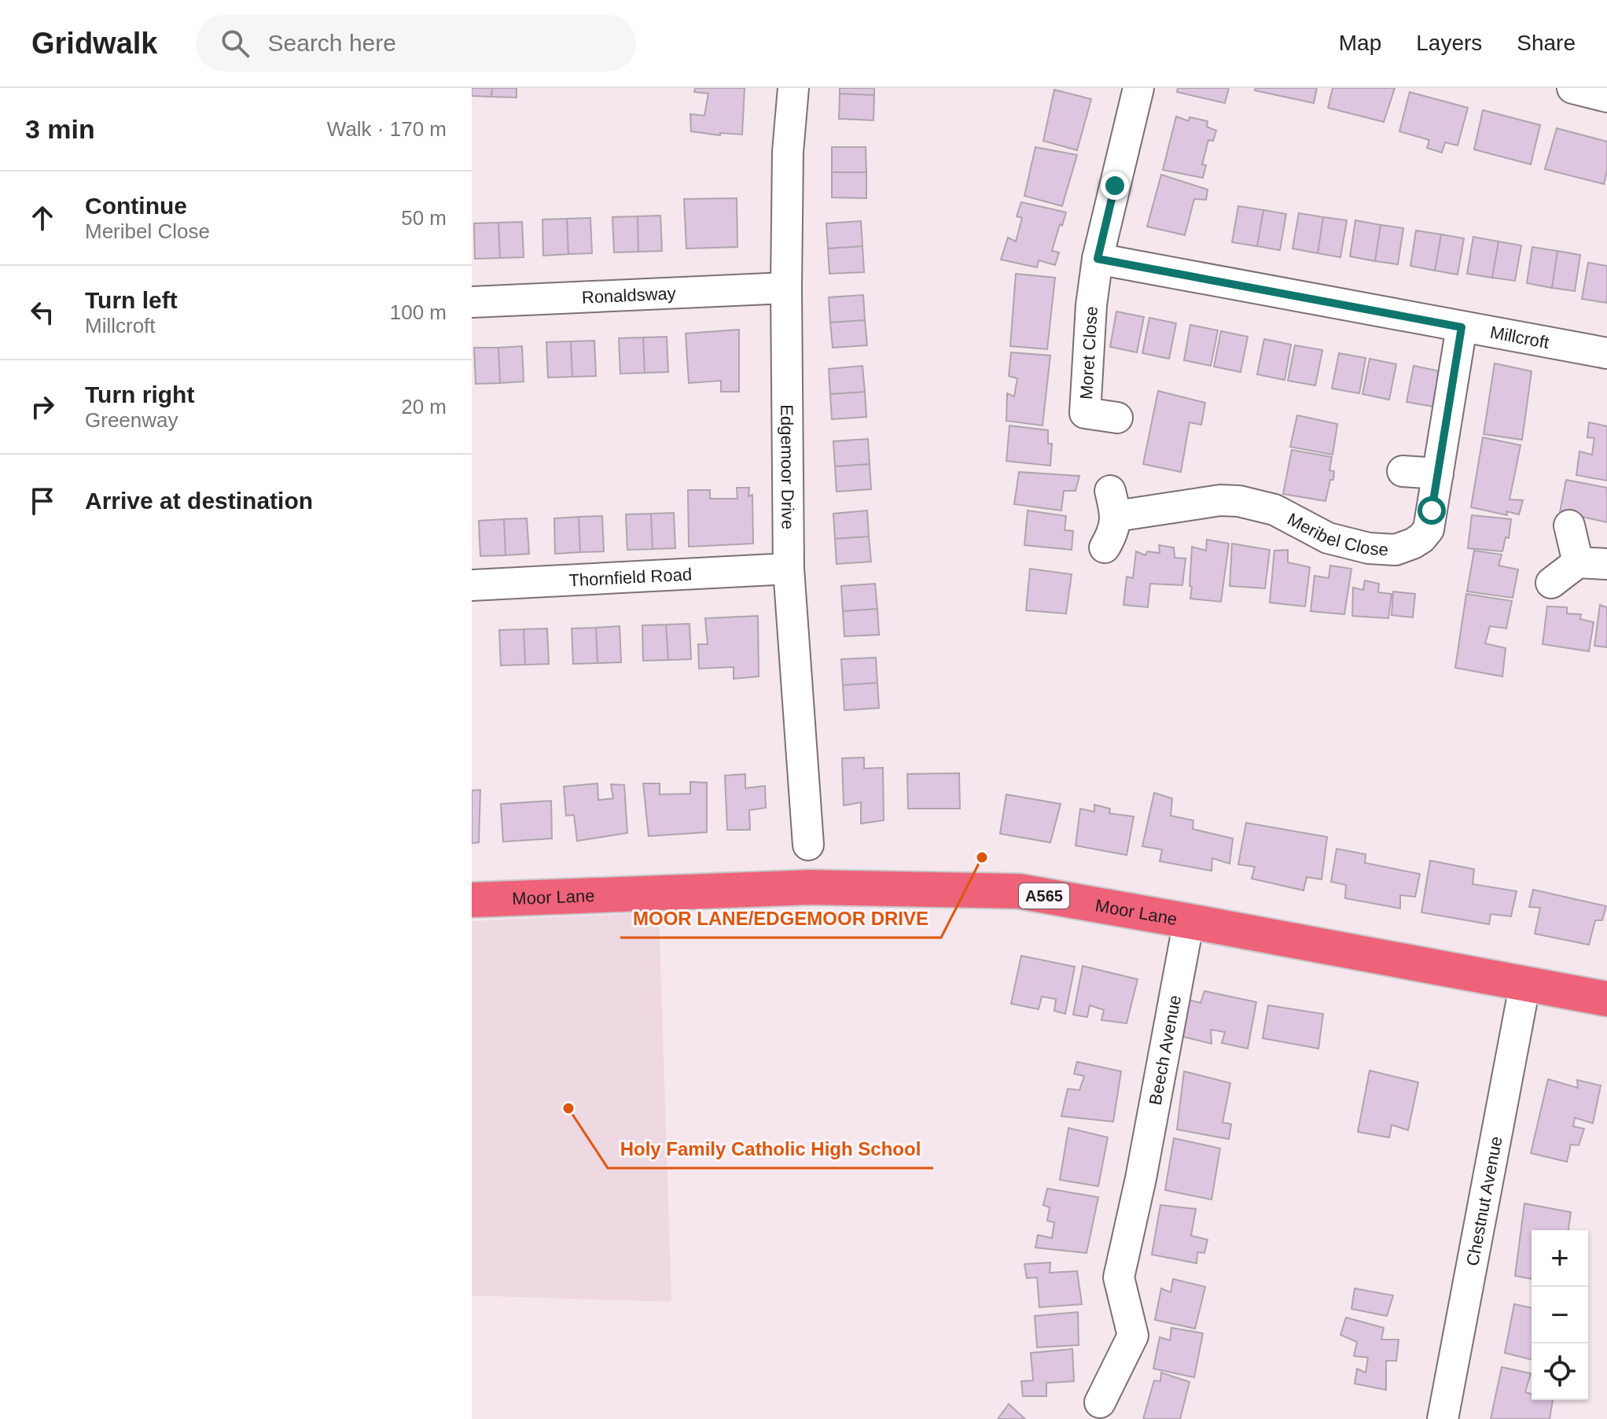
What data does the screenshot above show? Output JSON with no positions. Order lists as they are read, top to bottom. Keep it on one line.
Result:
{"streets":{"highway":["A565","Moor Lane"],"street":["Ronaldsway","Millcroft","Moret Close","Edgemoor Drive","Meribel Close","Thornfield Road","Beech Avenue","Chestnut Avenue"]},"crossings":[["Ronaldsway","Edgemoor Drive"],["Millcroft","Moret Close"],["Millcroft","Meribel Close"],["Edgemoor Drive","Thornfield Road"],["Moor Lane","Beech Avenue"],["Moor Lane","Chestnut Avenue"]],"places":["MOOR LANE/EDGEMOOR DRIVE","Holy Family Catholic High School"],"page":{"header":"Gridwalk","search":"Search here","nav":["Map","Layers","Share"],"heading":["3 min","Walk · 170 m"],"list":[["Continue","Meribel Close","50 m"],["Turn left","Millcroft","100 m"],["Turn right","Greenway","20 m"],"Arrive at destination"],"map_buttons":["+","−"]}}
